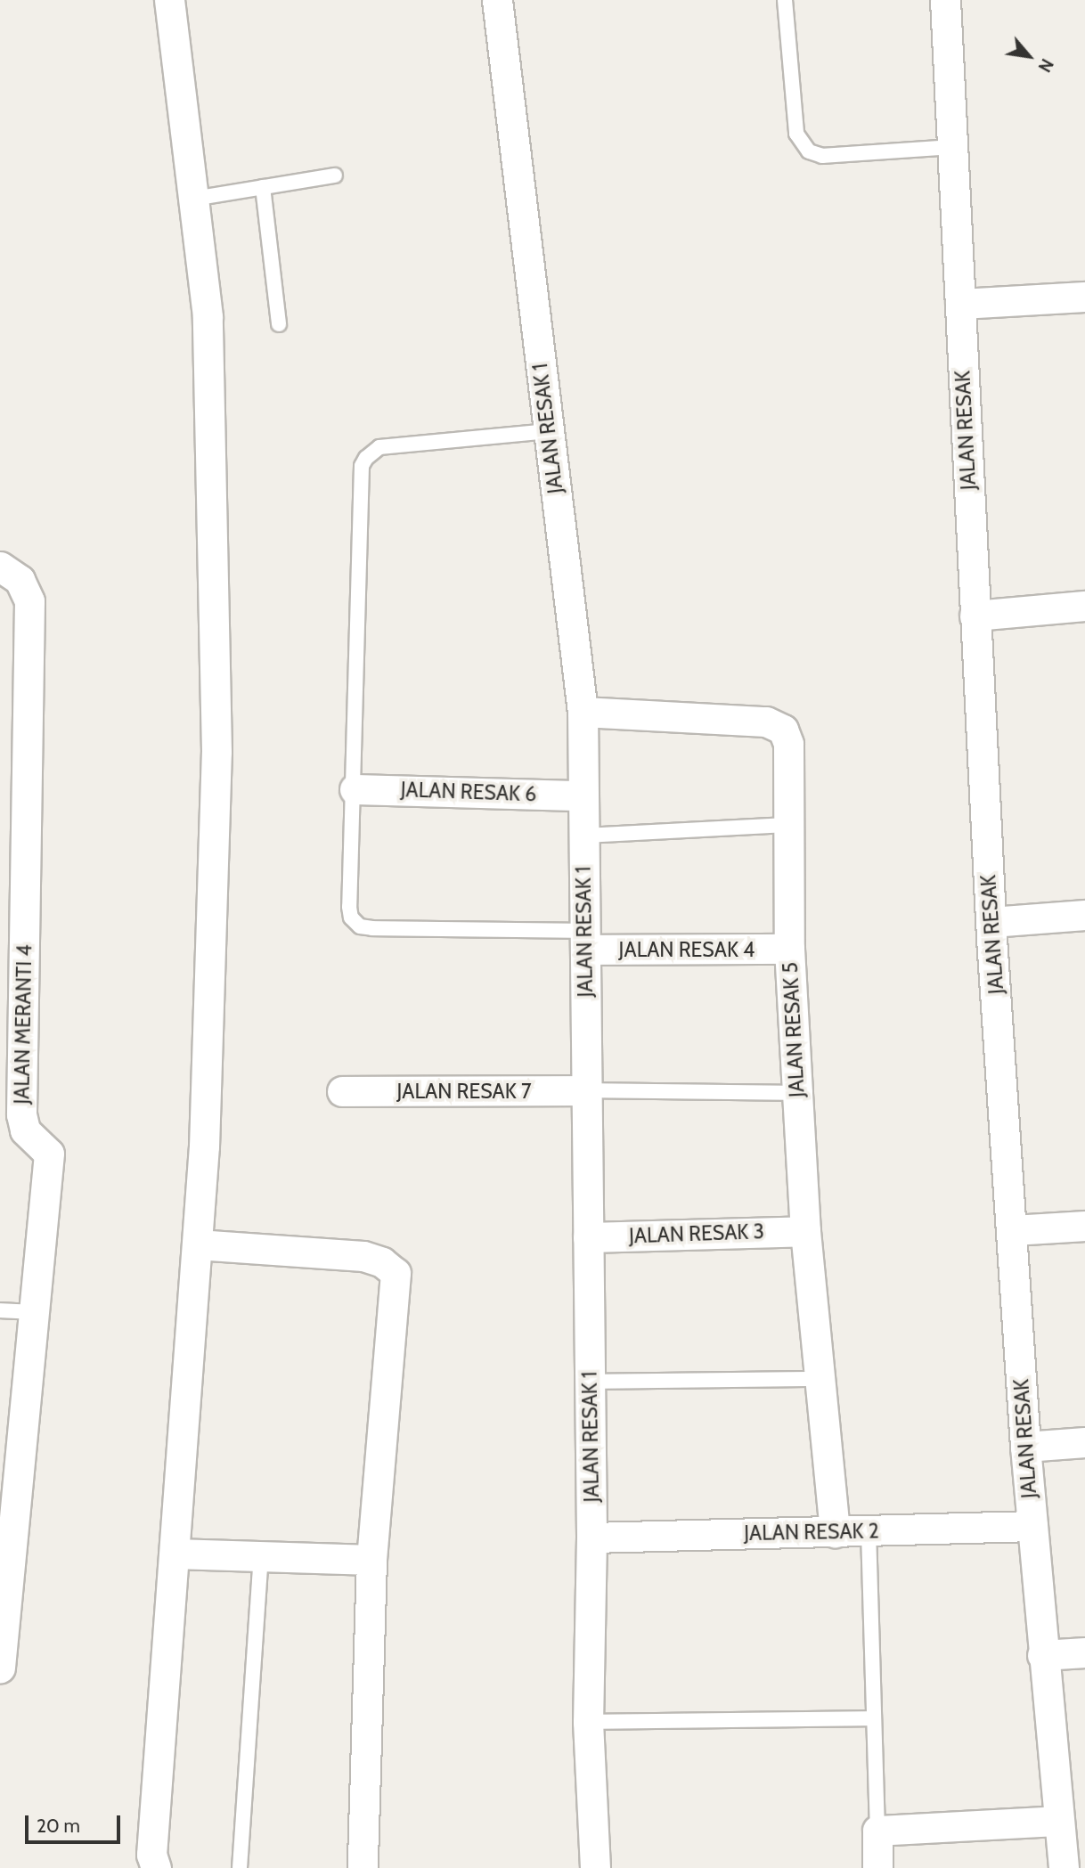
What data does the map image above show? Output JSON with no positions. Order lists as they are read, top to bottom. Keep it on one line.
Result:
{"streets":{"street":["JALAN RESAK 1","JALAN RESAK","JALAN RESAK 6","JALAN RESAK 4","JALAN MERANTI 4","JALAN RESAK 5","JALAN RESAK 7","JALAN RESAK 3","JALAN RESAK 2"]},"crossings":[["JALAN RESAK 1","JALAN RESAK 6"],["JALAN RESAK 1","JALAN RESAK 4"],["JALAN RESAK 1","JALAN RESAK 5"],["JALAN RESAK 1","JALAN RESAK 7"],["JALAN RESAK 1","JALAN RESAK 3"],["JALAN RESAK 1","JALAN RESAK 2"],["JALAN RESAK","JALAN RESAK 2"],["JALAN RESAK 4","JALAN RESAK 5"],["JALAN RESAK 5","JALAN RESAK 3"],["JALAN RESAK 5","JALAN RESAK 2"]],"scale_bar":"20 m","north":"bottom right"}
